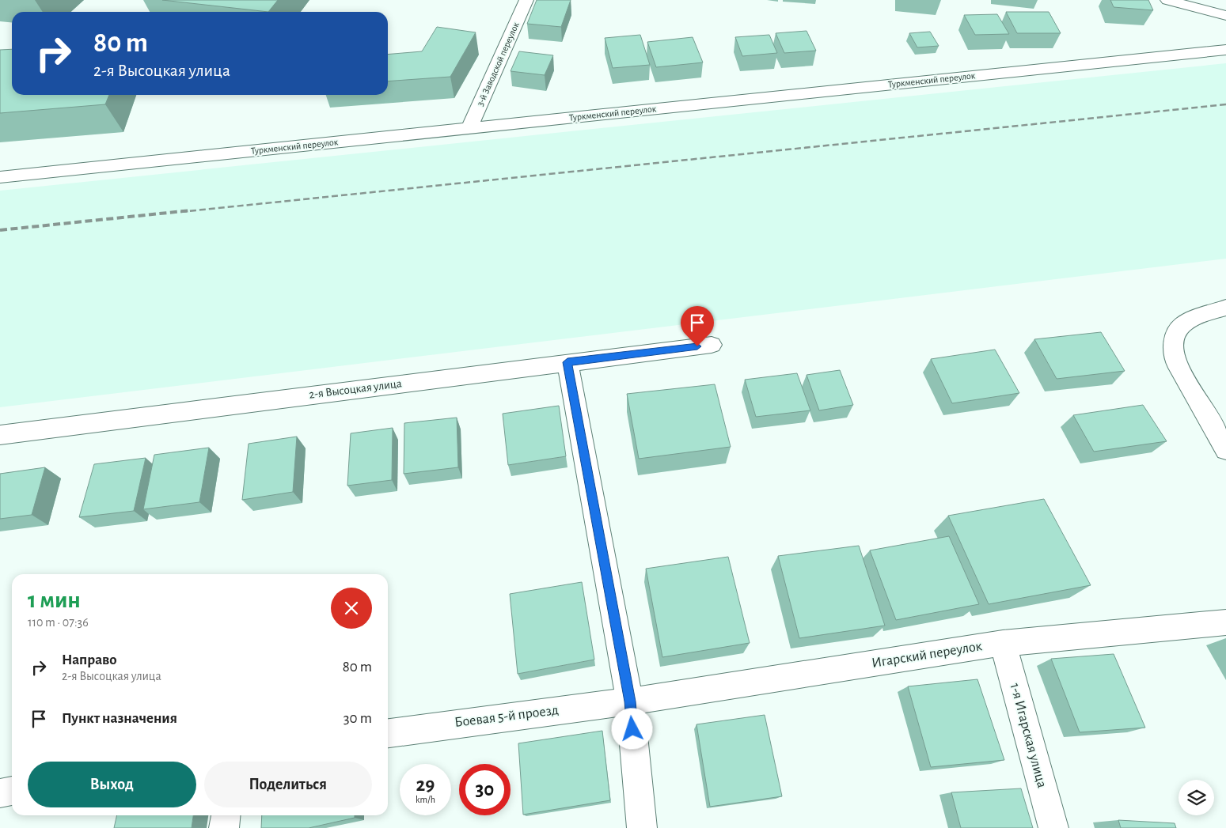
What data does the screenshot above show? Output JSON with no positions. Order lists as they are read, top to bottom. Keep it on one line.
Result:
{"streets":{"street":["3-й Заводской переулок","Туркменский переулок","2-я Высоцкая улица","Игарский переулок","Боевая 5-й проезд","1-я Игарская улица"]},"crossings":[["3-й Заводской переулок","Туркменский переулок"],["Игарский переулок","Боевая 5-й проезд"],["Игарский переулок","1-я Игарская улица"]],"page":{"turn":["80 m","2-я Высоцкая улица"],"heading":["1 мин","110 m · 07:36"],"list":[{"name":"Направо","note":"2-я Высоцкая улица","value":"80 m"},{"name":"Пункт назначения","value":"30 m"}],"buttons":["Выход","Поделиться"],"speed":"29 km/h","limit":"30"}}
